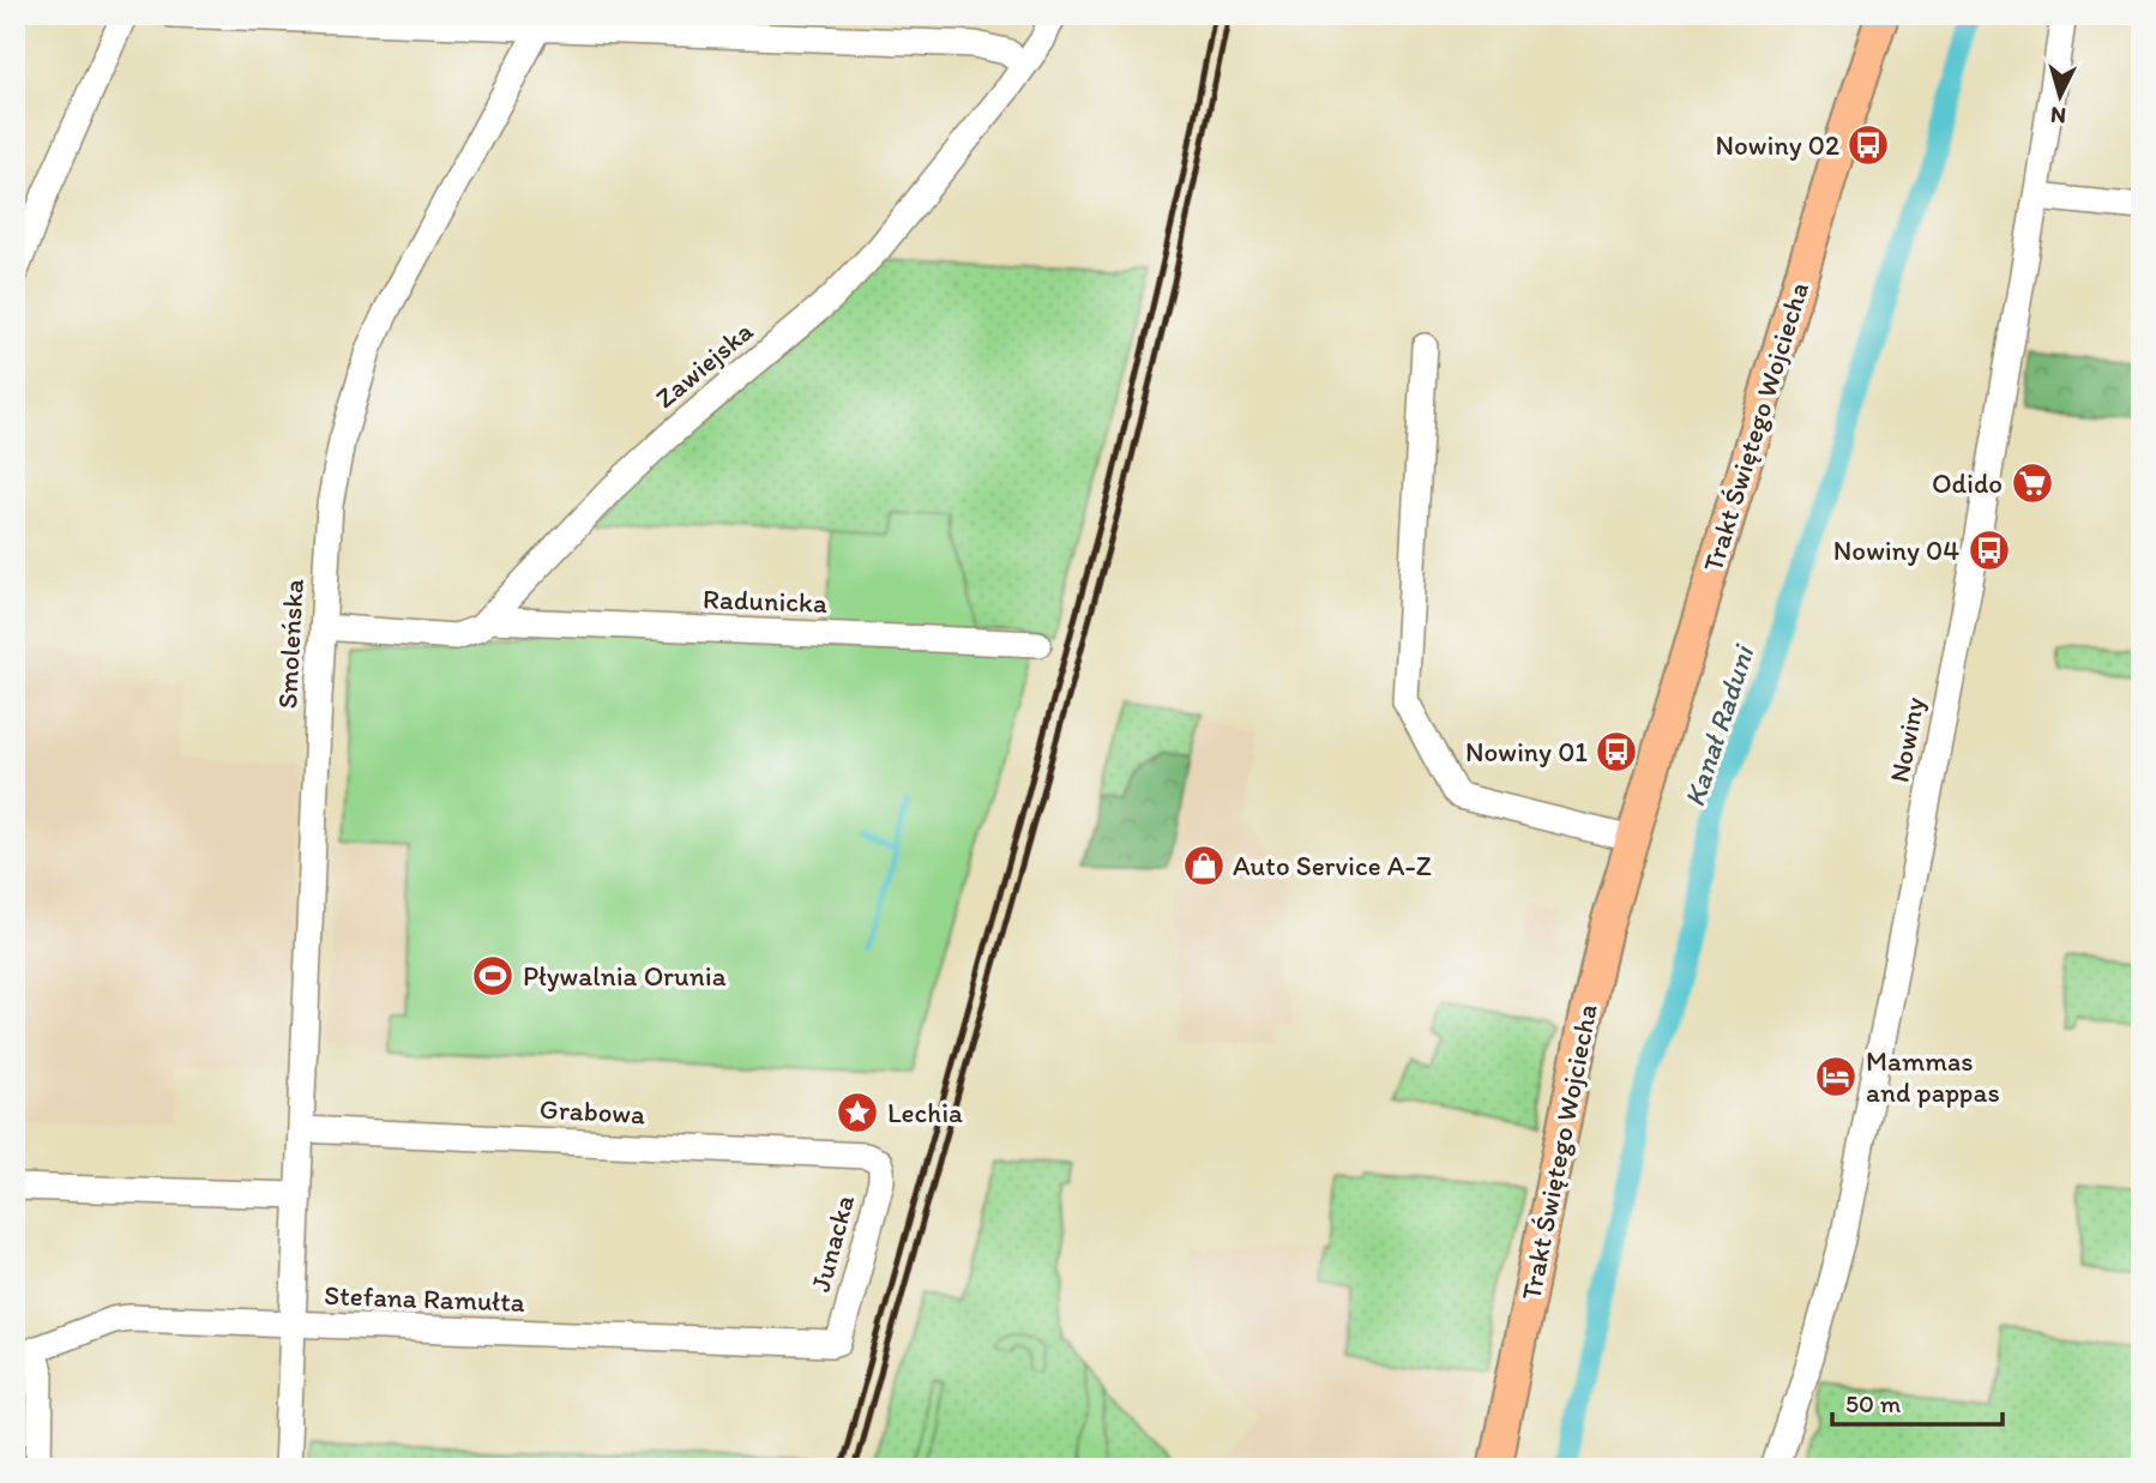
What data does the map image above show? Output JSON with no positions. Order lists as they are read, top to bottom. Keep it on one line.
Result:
{"streets":{"main road":["Trakt Świętego Wojciecha"],"street":["Zawiejska","Radunicka","Smoleńska","Nowiny","Grabowa","Junacka","Stefana Ramułta"]},"crossings":[["Zawiejska","Radunicka"],["Zawiejska","Smoleńska"],["Smoleńska","Grabowa"],["Smoleńska","Stefana Ramułta"],["Grabowa","Junacka"],["Junacka","Stefana Ramułta"]],"water":["Kanał Raduni"],"places":{"bus stop":["Nowiny 02","Nowiny 04","Nowiny 01"],"supermarket":["Odido"],"shop":["Auto Service A-Z"],"sports":["Pływalnia Orunia"],"hotel":["Mammas and pappas"],"place":["Lechia"]},"scale_bar":"50 m","north":"bottom"}
